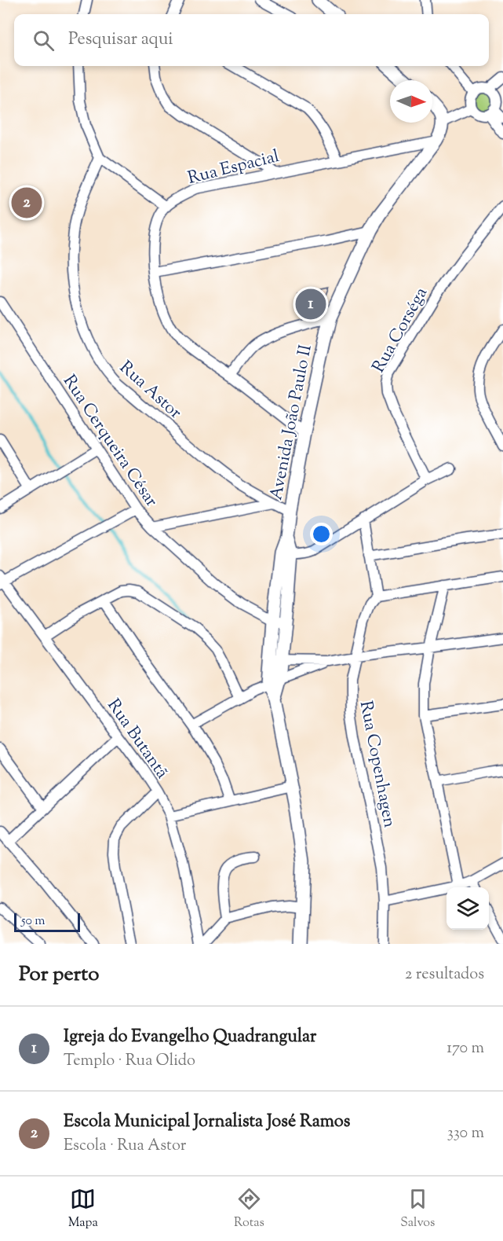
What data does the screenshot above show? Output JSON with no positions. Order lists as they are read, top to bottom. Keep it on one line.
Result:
{"streets":{"main road":["Avenida João Paulo II"],"street":["Rua Espacial","Rua Corséga","Rua Astor","Rua Cerqueira César","Rua Butantã","Rua Copenhagen"]},"crossings":[["Rua Espacial","Avenida João Paulo II"],["Rua Astor","Avenida João Paulo II"],["Avenida João Paulo II","Rua Cerqueira César"]],"scale_bar":"50 m","north":"right","page":{"search":"Pesquisar aqui","pins":["2","1"],"scale":"50 m","heading":["Por perto","2 resultados"],"list":[{"mark":"1","name":"Igreja do Evangelho Quadrangular","note":"Templo · Rua Olido","value":"170 m"},{"mark":"2","name":"Escola Municipal Jornalista José Ramos","note":"Escola · Rua Astor","value":"330 m"}],"nav":["Mapa","Rotas","Salvos"]}}
